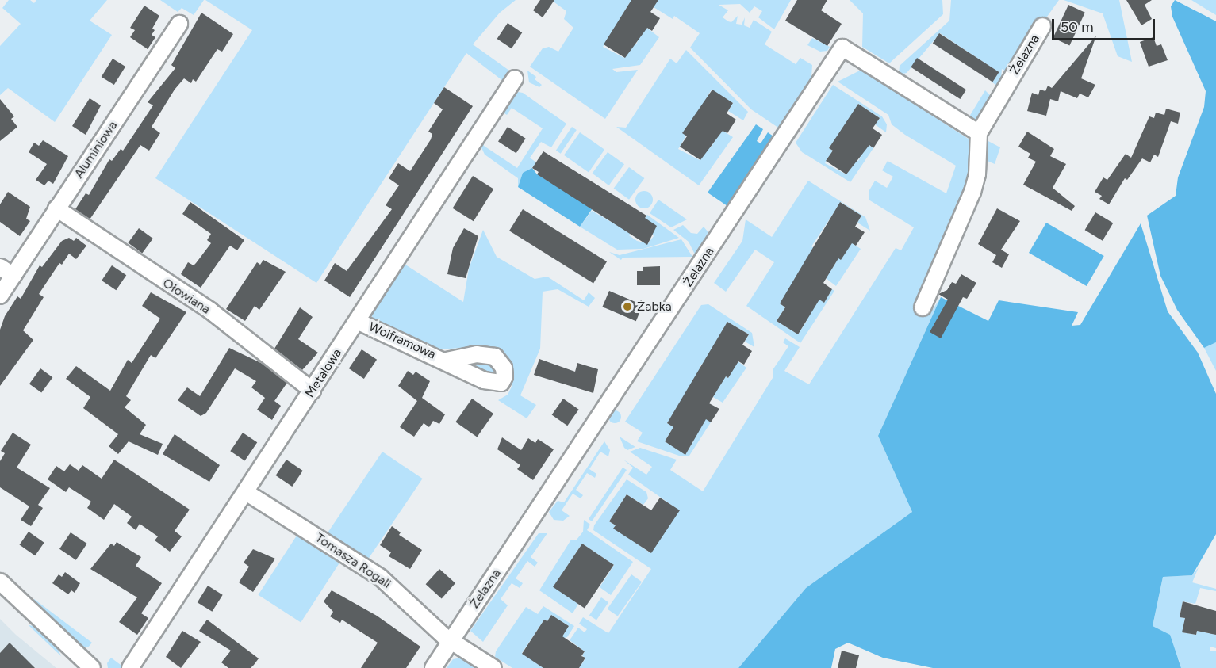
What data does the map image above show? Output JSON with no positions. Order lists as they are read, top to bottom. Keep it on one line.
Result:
{"streets":{"street":["Żelazna","Aluminiowa","Ołowiana","Wolframowa","Metalowa","Tomasza Rogali"]},"crossings":[["Żelazna","Tomasza Rogali"],["Aluminiowa","Ołowiana"],["Ołowiana","Metalowa"],["Wolframowa","Metalowa"],["Metalowa","Tomasza Rogali"]],"places":["Żabka"],"scale_bar":"50 m"}
